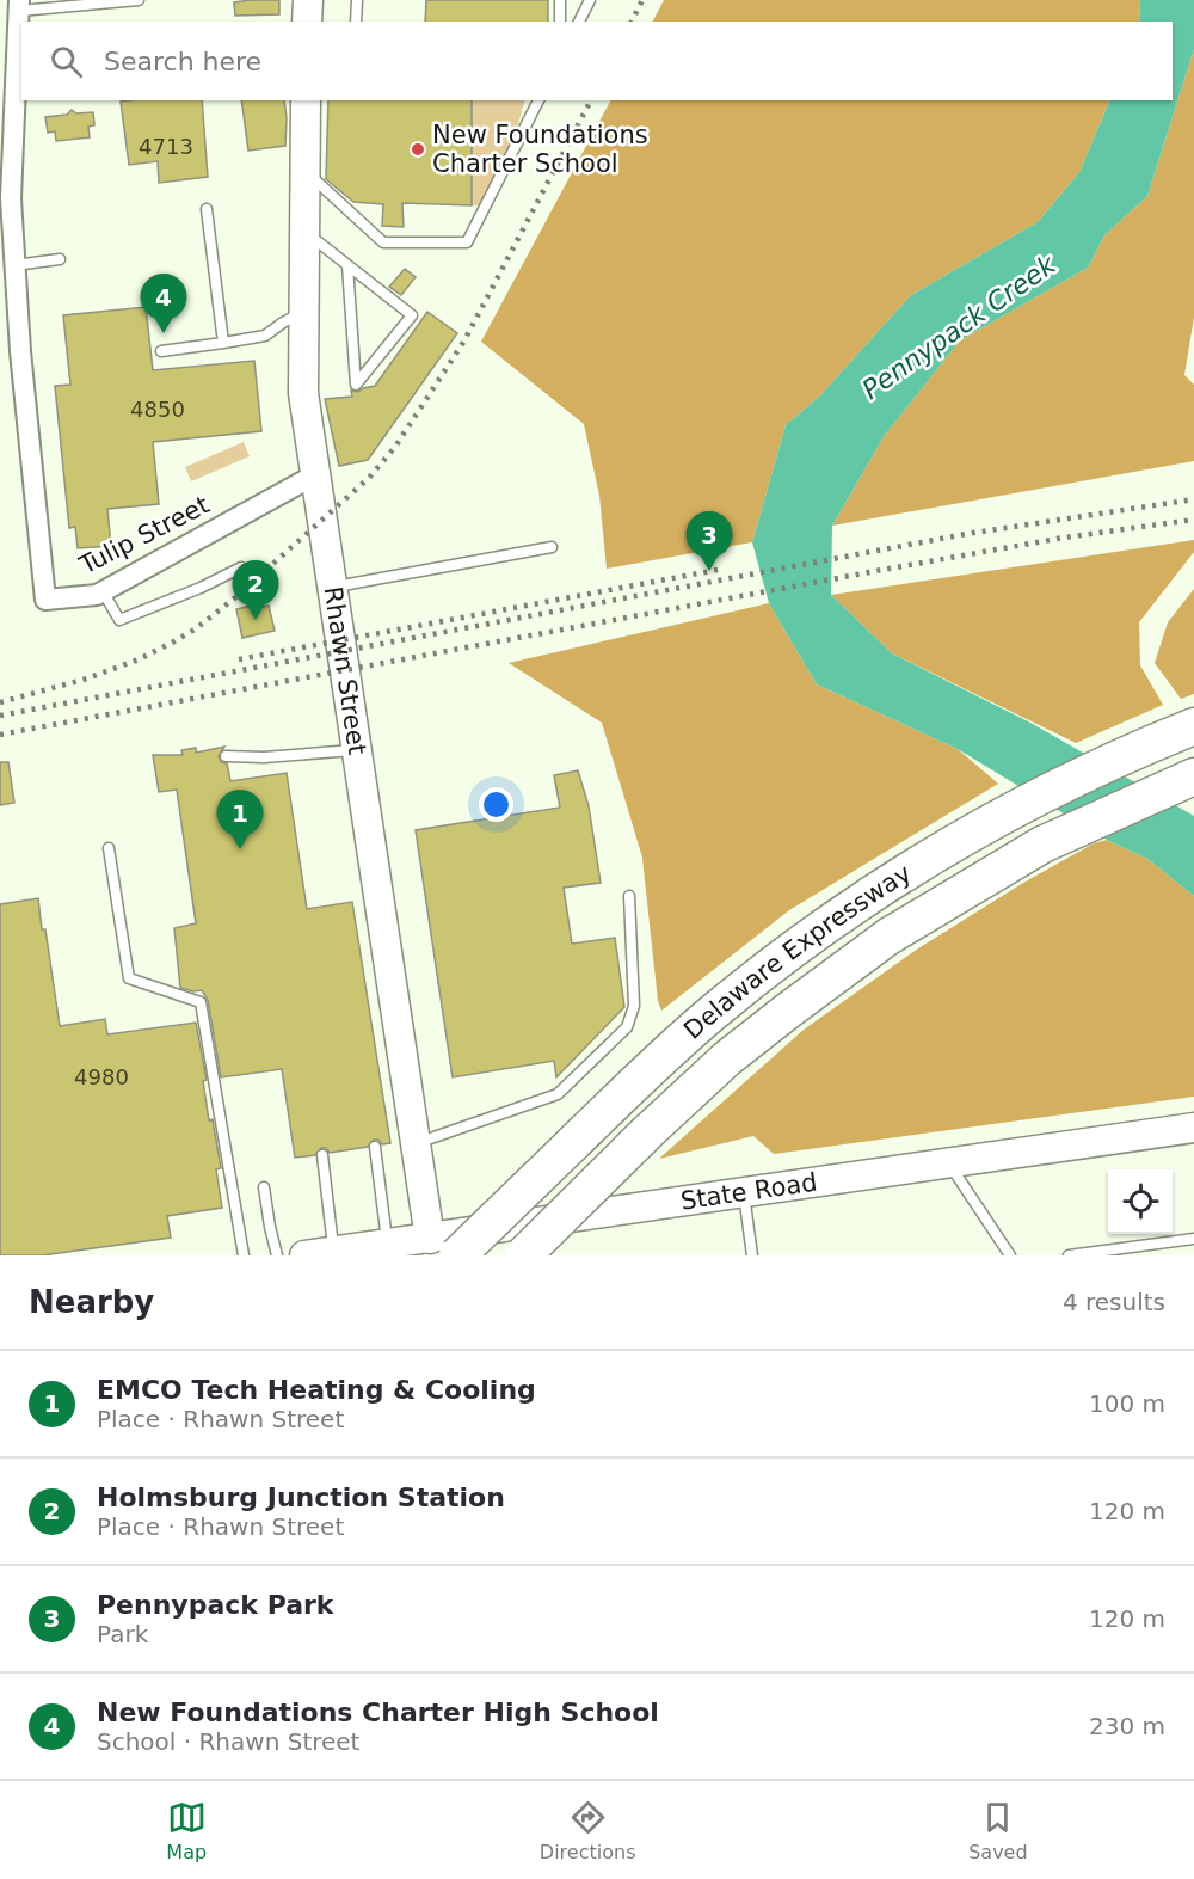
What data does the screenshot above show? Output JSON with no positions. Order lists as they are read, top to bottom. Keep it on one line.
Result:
{"streets":{"highway":["Delaware Expressway"],"main road":["Rhawn Street","State Road"],"street":["Tulip Street"]},"crossings":[["Tulip Street","Rhawn Street"],["Rhawn Street","Delaware Expressway"],["Rhawn Street","State Road"],["Delaware Expressway","State Road"]],"water":["Pennypack Creek"],"places":["New Foundations Charter School"],"house_numbers":["4713","4850","4980"],"page":{"search":"Search here","pins":["4","3","2","1"],"heading":["Nearby","4 results"],"list":[{"mark":"1","name":"EMCO Tech Heating & Cooling","note":"Place · Rhawn Street","value":"100 m"},{"mark":"2","name":"Holmsburg Junction Station","note":"Place · Rhawn Street","value":"120 m"},{"mark":"3","name":"Pennypack Park","note":"Park","value":"120 m"},{"mark":"4","name":"New Foundations Charter High School","note":"School · Rhawn Street","value":"230 m"}],"nav":["Map","Directions","Saved"]}}
